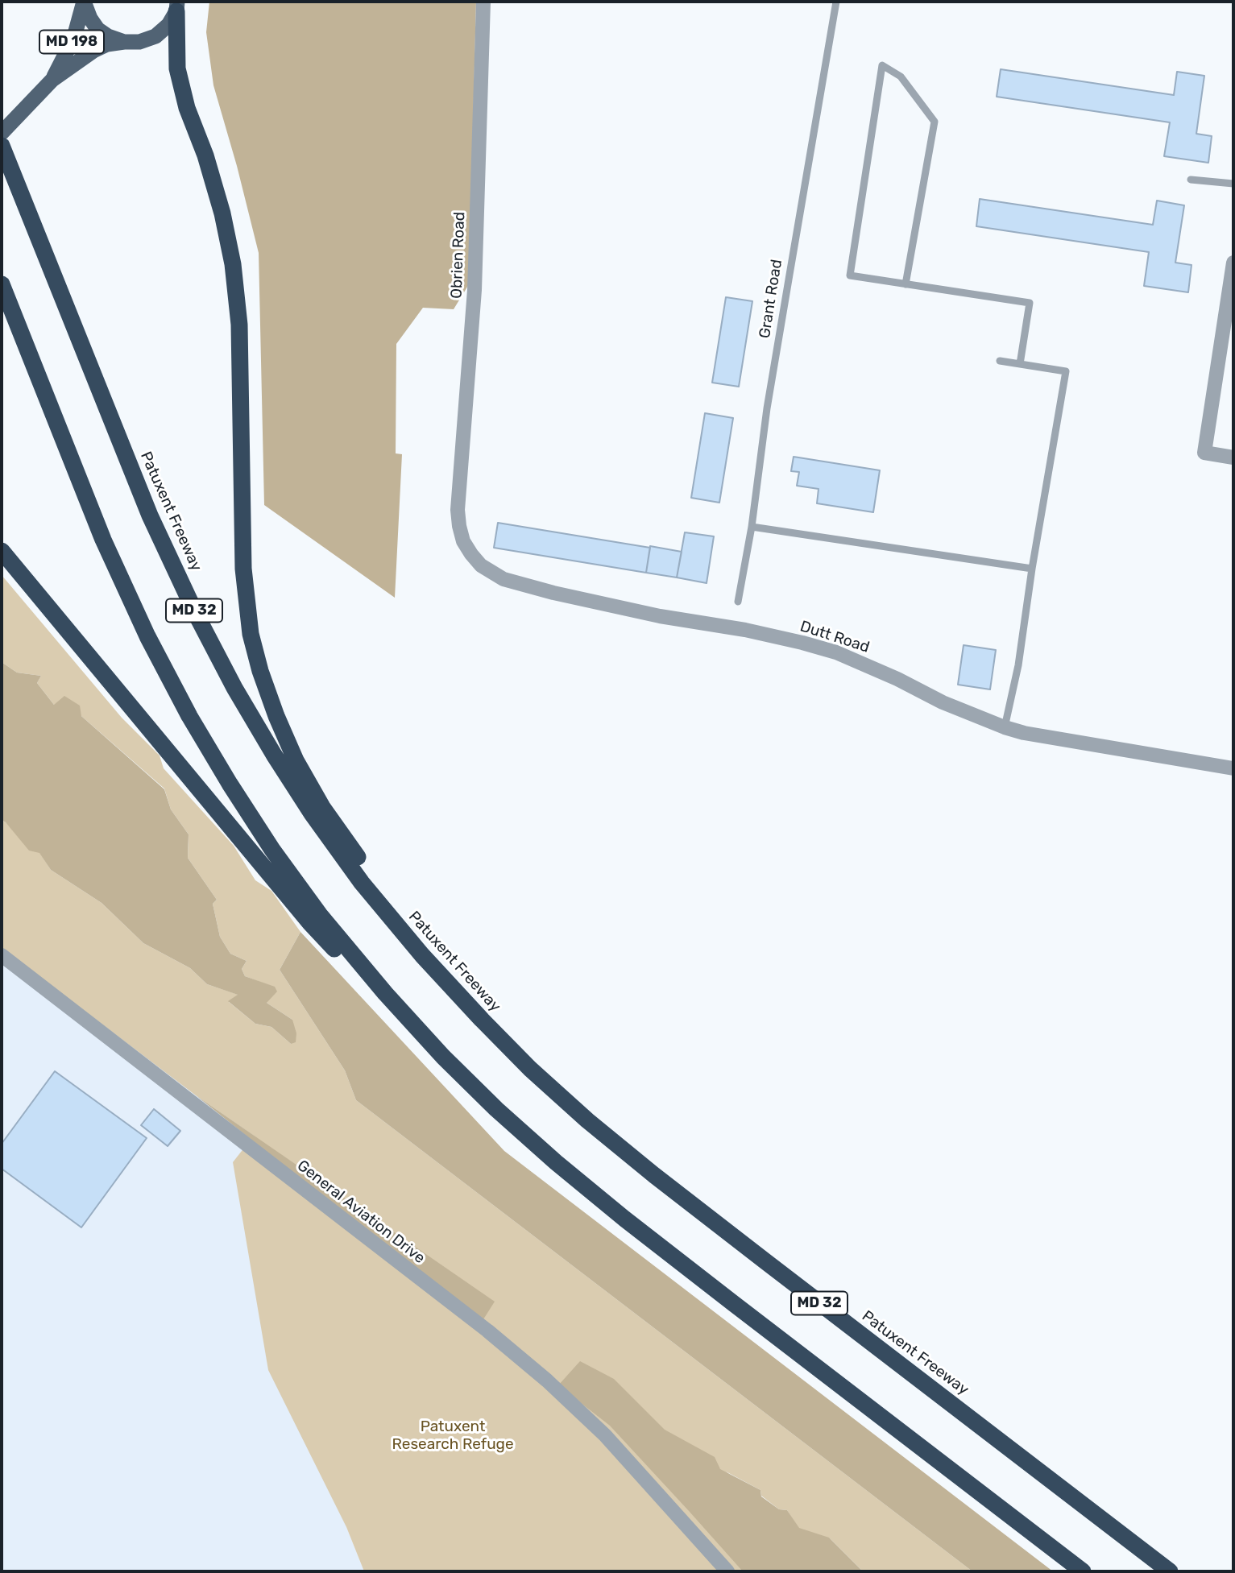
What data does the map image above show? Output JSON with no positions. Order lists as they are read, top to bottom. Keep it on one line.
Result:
{"streets":{"highway":["Patuxent Freeway","MD 32"],"main road":["MD 198"],"street":["Obrien Road","Dutt Road","General Aviation Drive"],"lane":["Grant Road"]},"crossings":[["Obrien Road","Dutt Road"]],"parks":["Patuxent Research Refuge"]}
